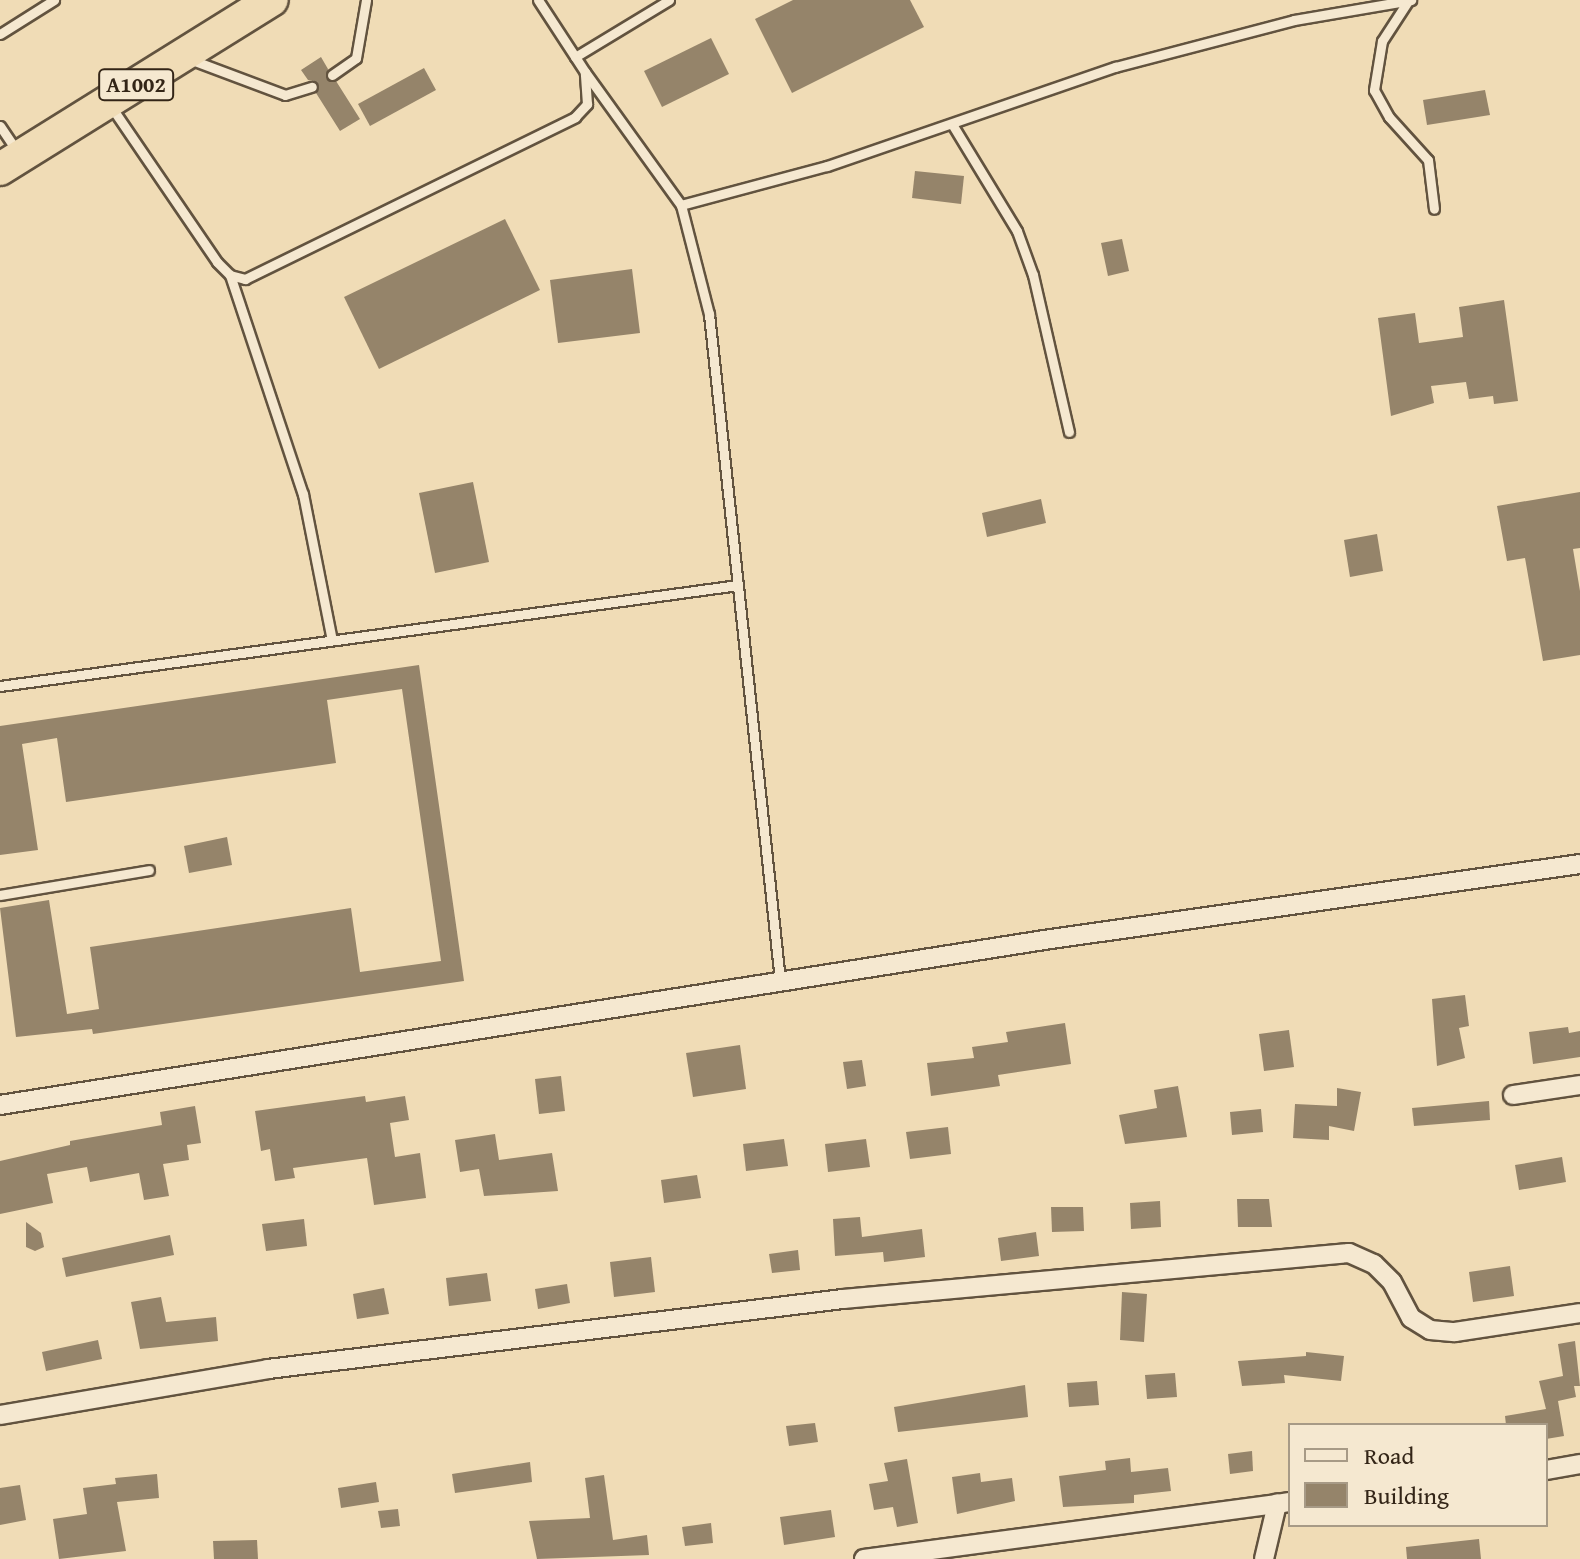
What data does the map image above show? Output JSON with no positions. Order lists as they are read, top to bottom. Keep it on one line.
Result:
{"streets":{"highway":["A1002"]},"legend":["Road","Building"]}
